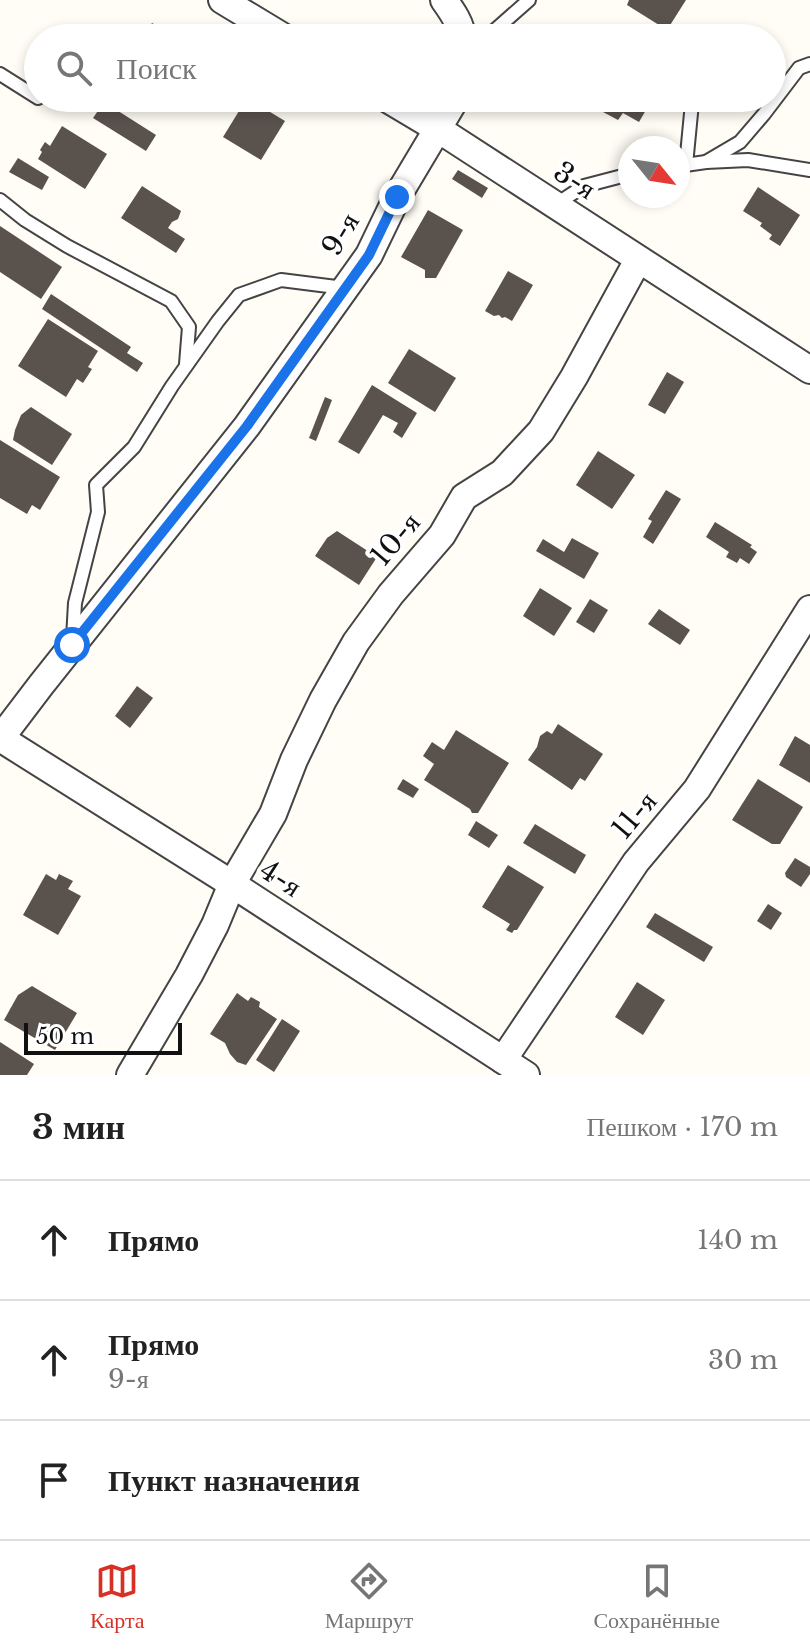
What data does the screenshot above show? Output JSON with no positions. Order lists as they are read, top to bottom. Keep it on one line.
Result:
{"streets":{"street":["3-я","9-я","10-я","11-я","4-я"]},"crossings":[["3-я","9-я"],["3-я","10-я"],["10-я","4-я"],["11-я","4-я"]],"scale_bar":"50 m","north":"bottom right","page":{"search":"Поиск","scale":"50 m","heading":["3 мин","Пешком · 170 m"],"list":[["Прямо","140 m"],["Прямо","9-я","30 m"],"Пункт назначения"],"nav":["Карта","Маршрут","Сохранённые"]}}
